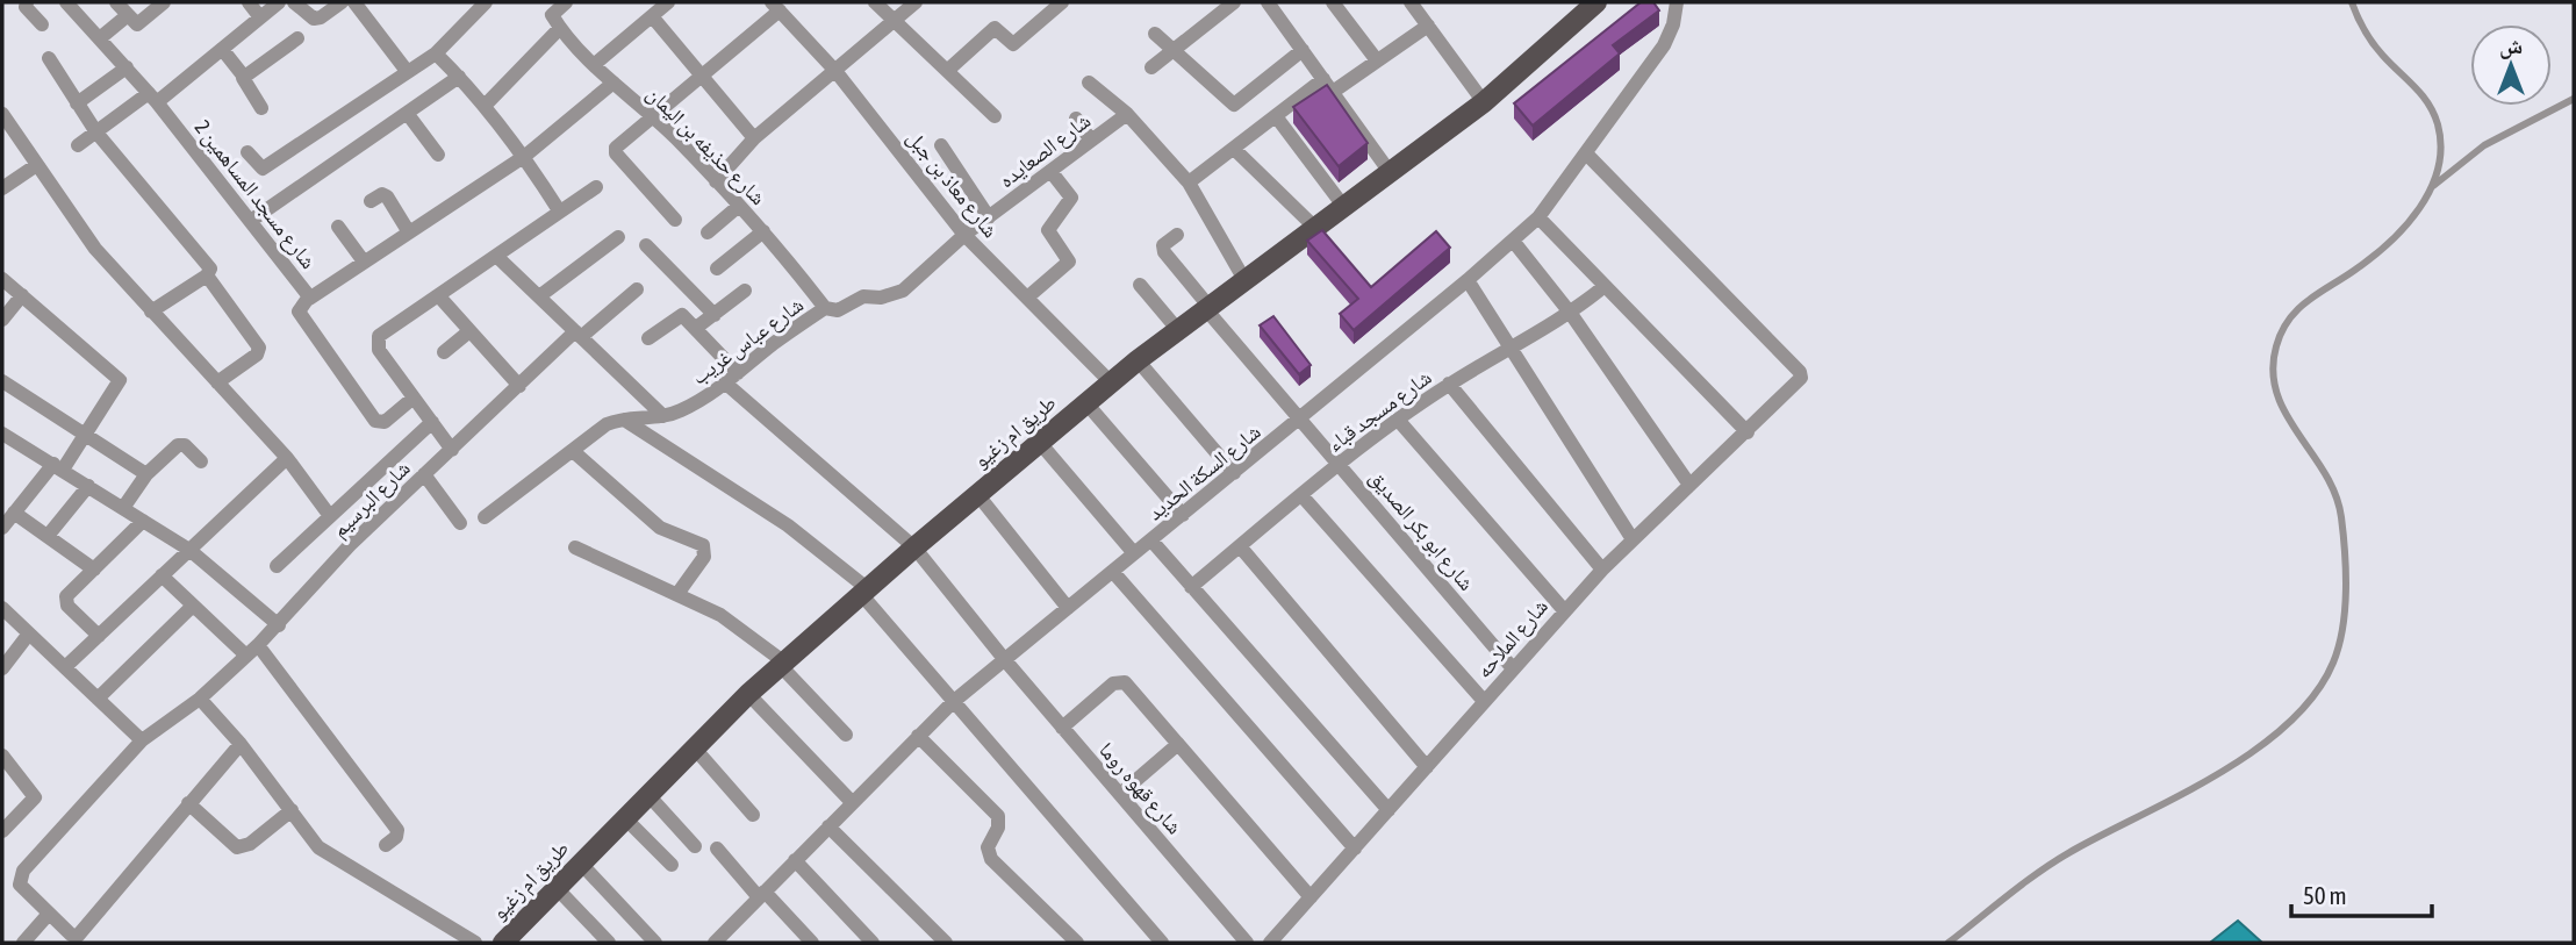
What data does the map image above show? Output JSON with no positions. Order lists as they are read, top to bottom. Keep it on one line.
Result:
{"streets":{"main road":["طريق ام زغيو"],"street":["شارع حذيفه بن اليمان","شارع الصعايده","شارع معاذ بن جبل","شارع مسجد المساهمين 2","شارع عباس غريب","شارع مسجد قباء","شارع السكة الحديد","شارع البرسيم","شارع ابو بكر الصديق","شارع الملاحه","شارع قهوه روما"]},"crossings":[["شارع حذيفه بن اليمان","شارع الصعايده"],["شارع حذيفه بن اليمان","شارع عباس غريب"],["شارع الصعايده","شارع معاذ بن جبل"],["شارع الصعايده","شارع عباس غريب"],["شارع معاذ بن جبل","طريق ام زغيو"],["شارع عباس غريب","شارع قهوه روما"],["شارع مسجد قباء","شارع ابو بكر الصديق"],["طريق ام زغيو","شارع ابو بكر الصديق"],["طريق ام زغيو","شارع قهوه روما"],["شارع السكة الحديد","شارع ابو بكر الصديق"],["شارع السكة الحديد","شارع الملاحه"],["شارع السكة الحديد","شارع قهوه روما"],["شارع ابو بكر الصديق","شارع الملاحه"]],"scale_bar":"50 m","north":"top"}
